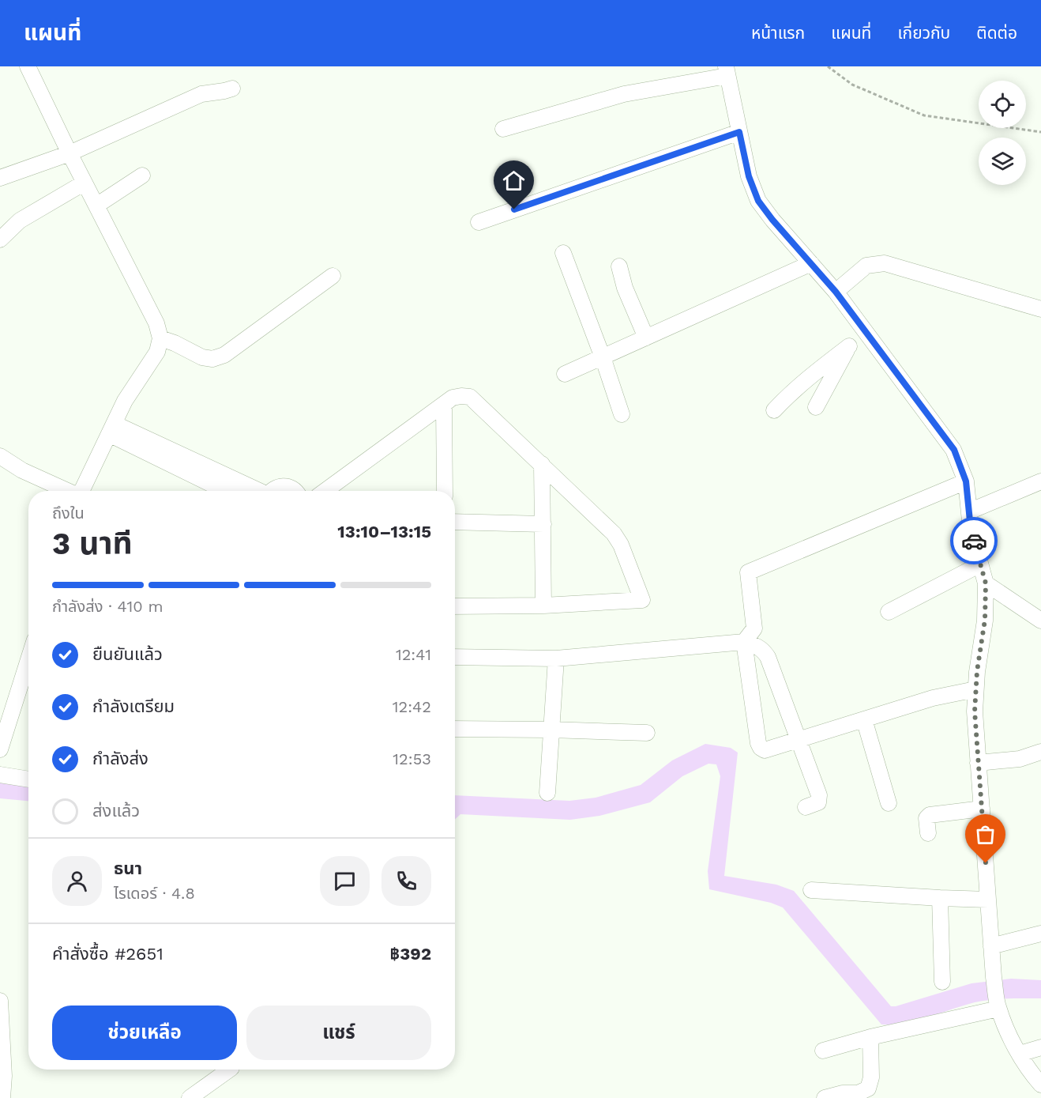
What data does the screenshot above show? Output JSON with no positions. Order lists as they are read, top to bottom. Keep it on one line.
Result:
{"page":{"header":"แผนที่","nav":["หน้าแรก","แผนที่","เกี่ยวกับ","ติดต่อ"],"heading":["3 นาที","ถึงใน","13:10–13:15"],"panel":["ธนา","ไรเดอร์ · 4.8","คำสั่งซื้อ #2651","฿392"],"bar":"กำลังส่ง · 410 m","list":[["ยืนยันแล้ว","12:41"],["กำลังเตรียม","12:42"],["กำลังส่ง","12:53"],"ส่งแล้ว"],"buttons":["ช่วยเหลือ","แชร์"]}}
